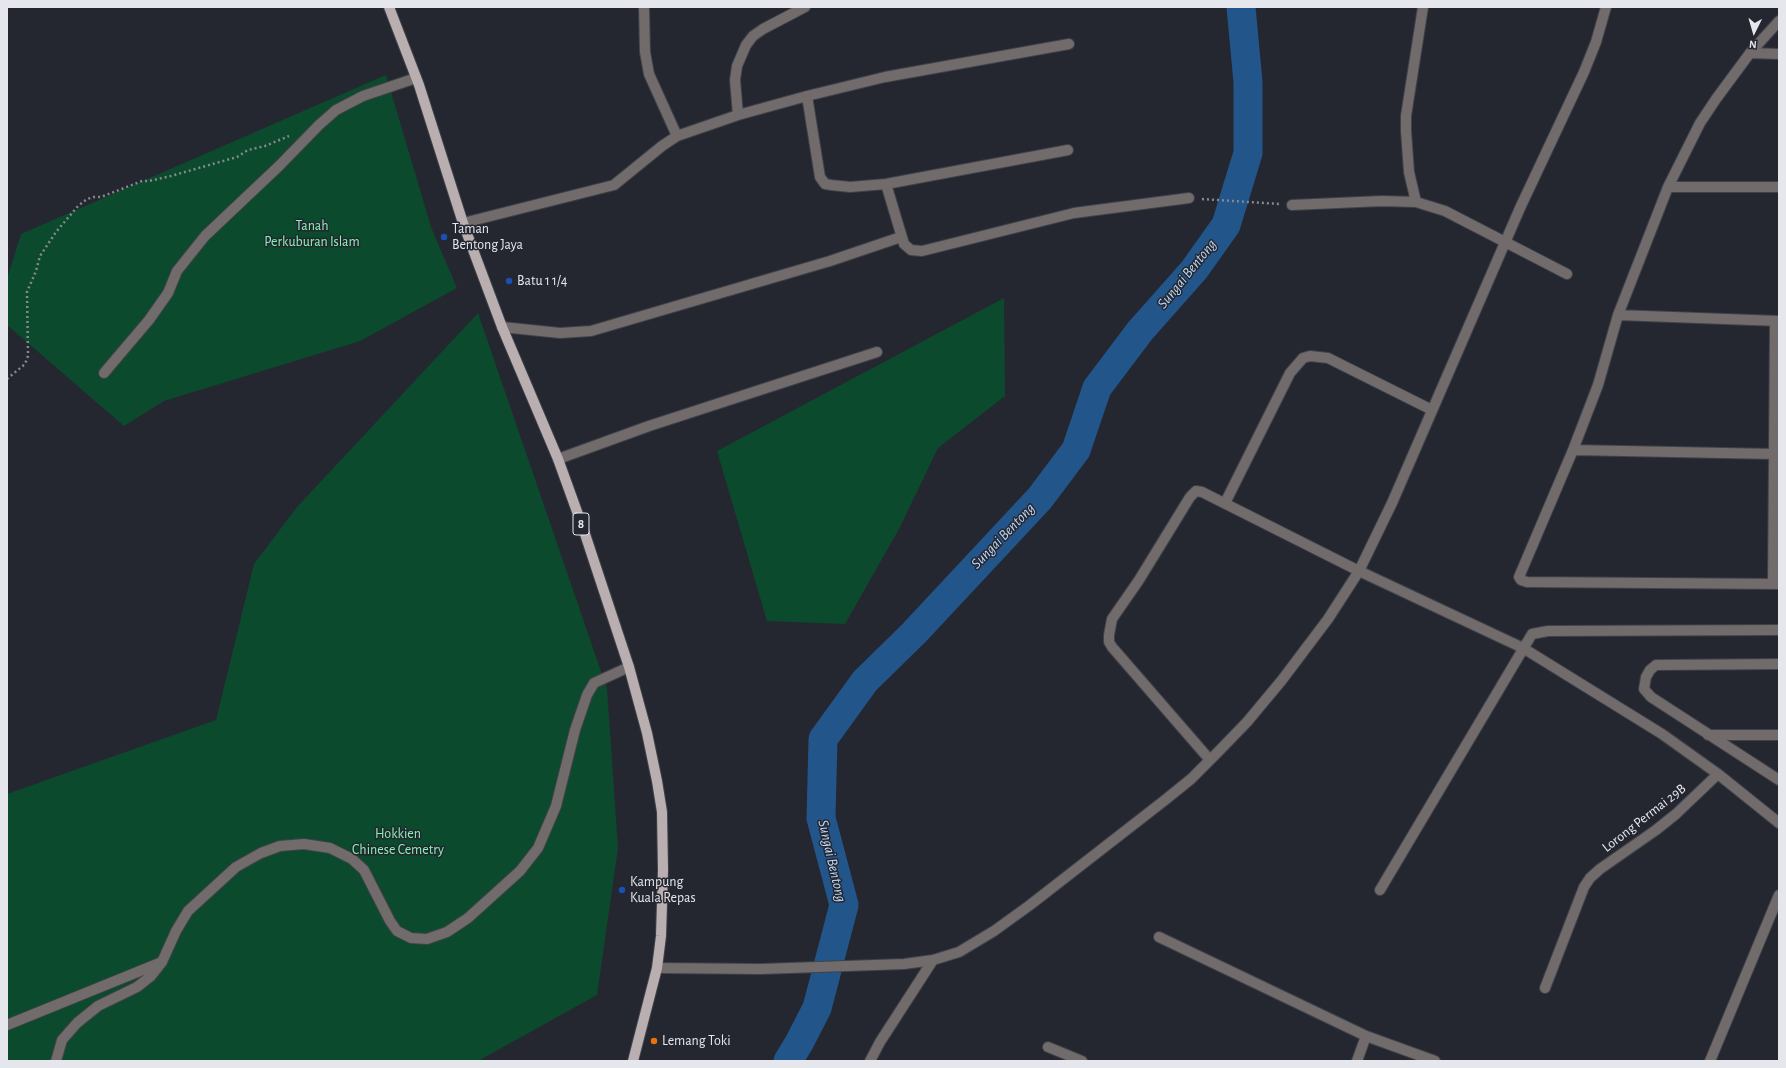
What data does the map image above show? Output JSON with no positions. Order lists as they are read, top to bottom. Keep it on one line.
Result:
{"streets":{"main road":["8"],"street":["Lorong Permai 29B"]},"water":["Sungai Bentong"],"parks":["Tanah Perkuburan Islam","Hokkien Chinese Cemetry"],"places":["Taman Bentong Jaya","Batu 1 1/4","Kampung Kuala Repas","Lemang Toki"],"north":"bottom"}
